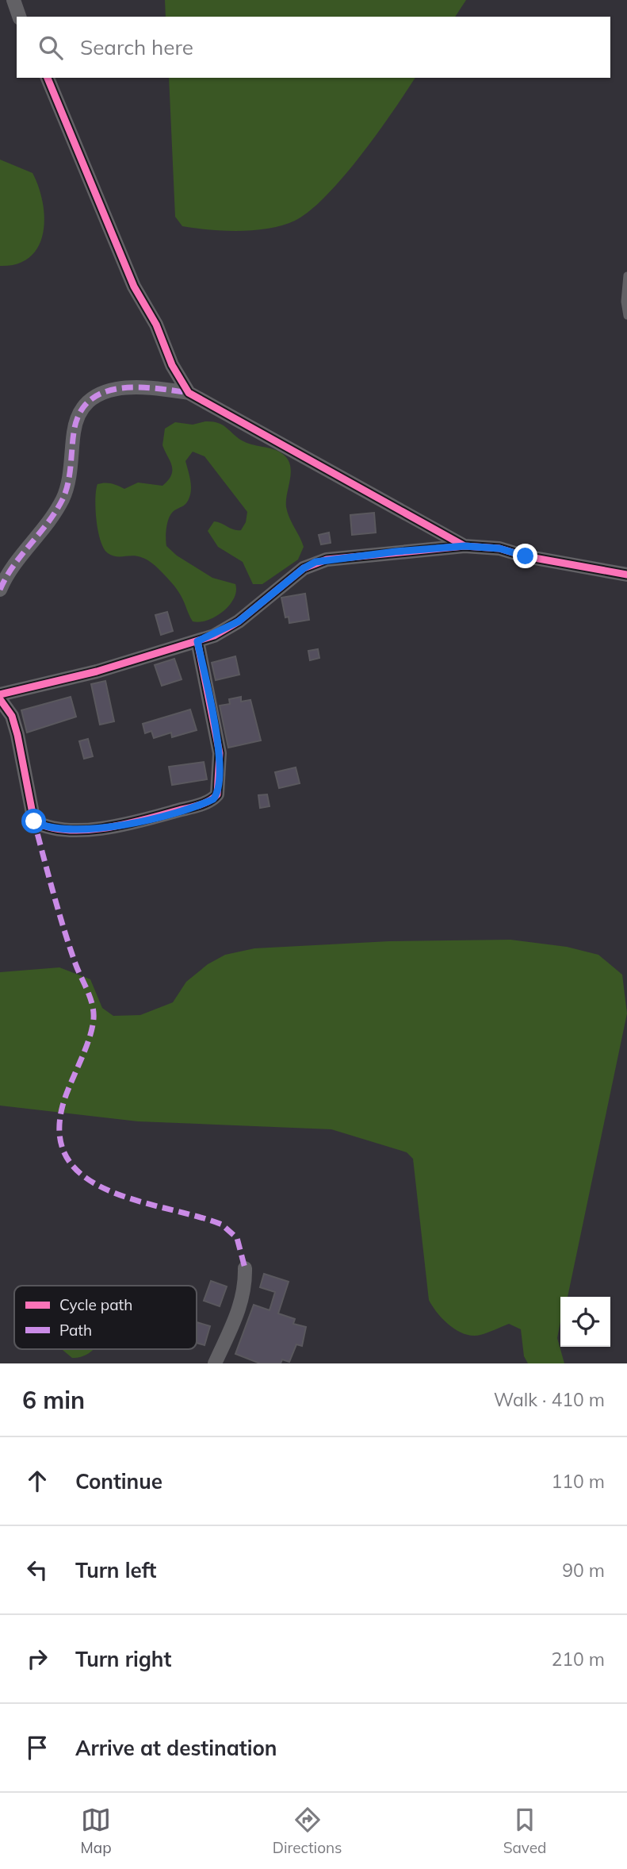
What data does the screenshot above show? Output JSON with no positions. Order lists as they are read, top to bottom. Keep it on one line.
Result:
{"legend":["Cycle path","Path"],"page":{"search":"Search here","heading":["6 min","Walk · 410 m"],"list":[["Continue","110 m"],["Turn left","90 m"],["Turn right","210 m"],"Arrive at destination"],"nav":["Map","Directions","Saved"]}}
